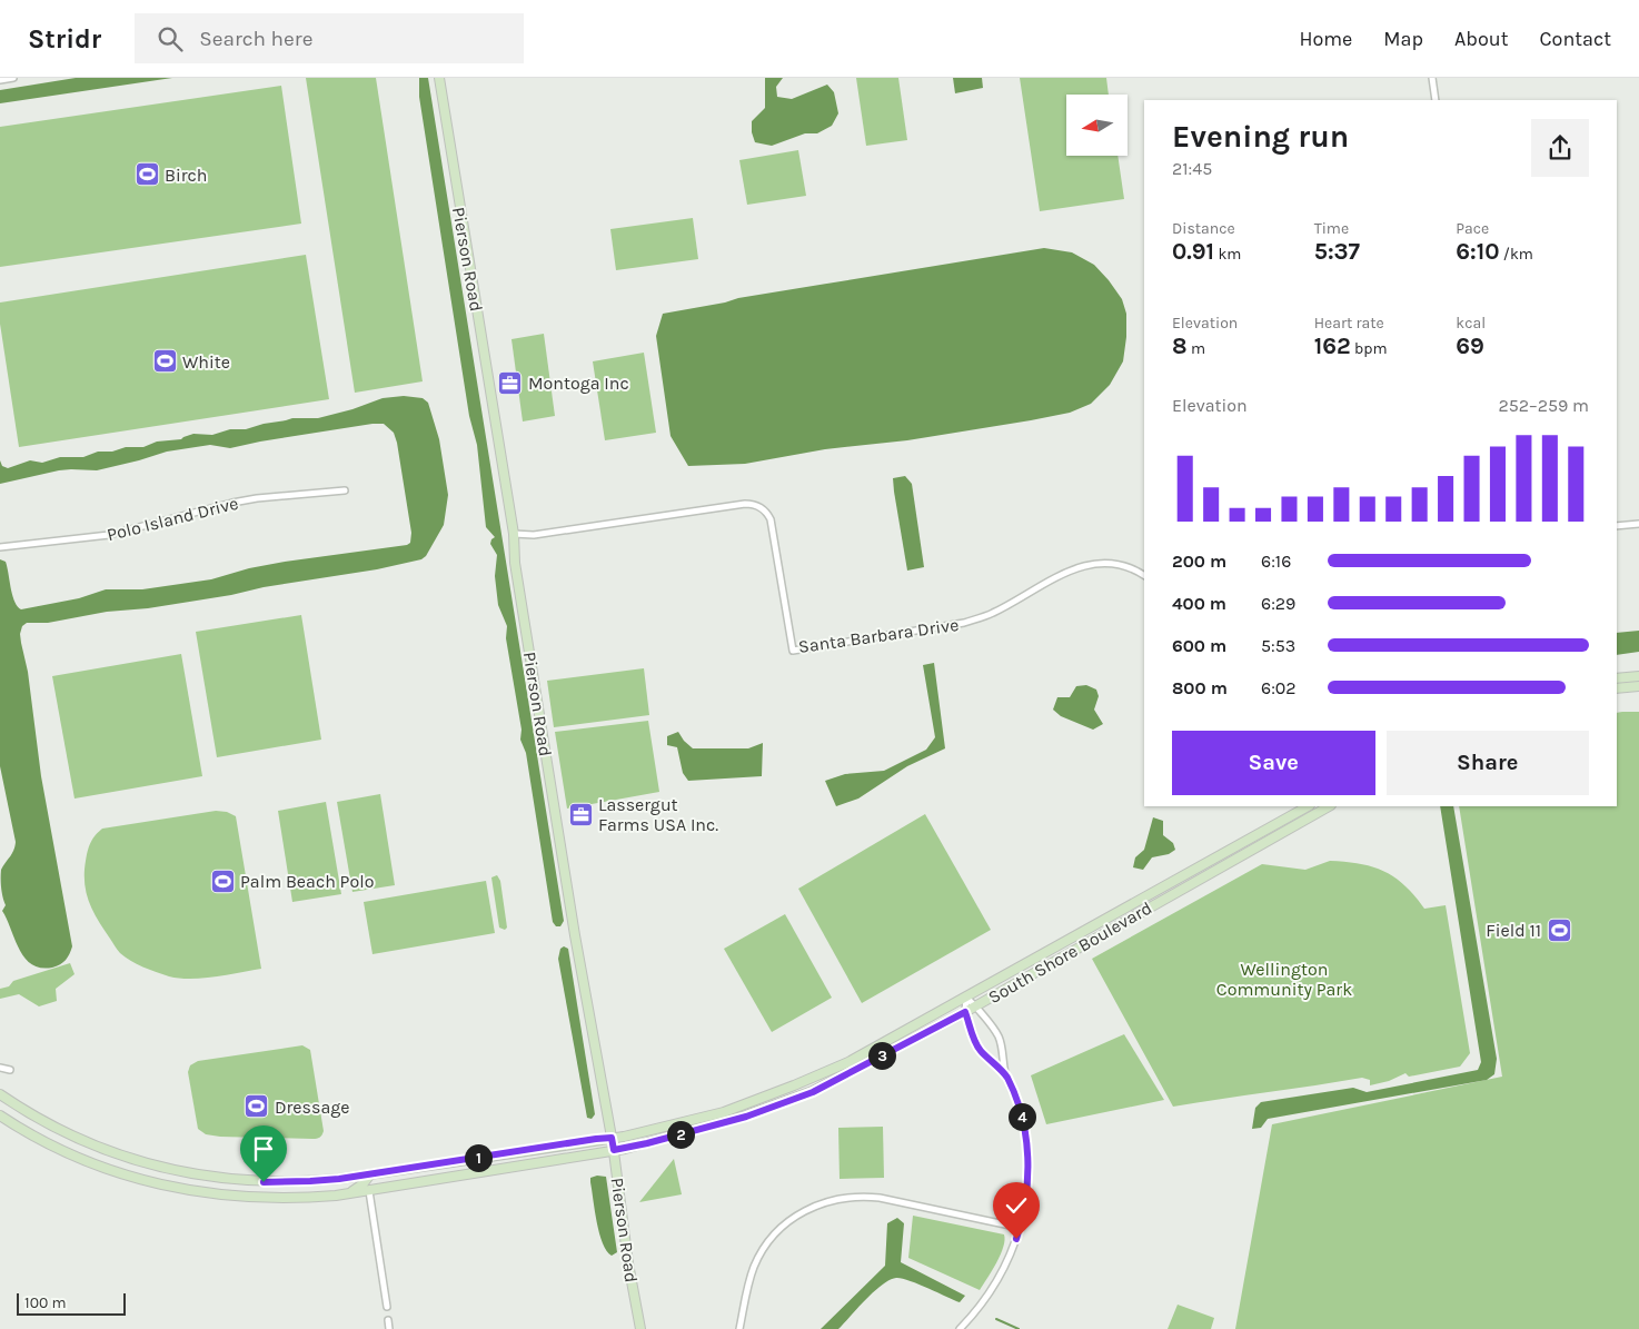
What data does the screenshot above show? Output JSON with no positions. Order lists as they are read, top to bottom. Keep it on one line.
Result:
{"streets":{"street":["Pierson Road","Polo Island Drive","Santa Barbara Drive","South Shore Boulevard"]},"crossings":[["Pierson Road","Santa Barbara Drive"],["Pierson Road","South Shore Boulevard"]],"parks":["Wellington Community Park"],"places":{"sports":["Birch","White","Palm Beach Polo","Field 11","Dressage"],"office":["Montoga Inc","Lassergut Farms USA Inc."]},"scale_bar":"100 m","north":"left","page":{"header":"Stridr","search":"Search here","nav":["Home","Map","About","Contact"],"heading":["Evening run","21:45"],"stats":[["Distance","0.91 km"],["Time","5:37"],["Pace","6:10 /km"],["Elevation","8 m"],["Heart rate","162 bpm"],["kcal","69"]],"chart":["Elevation","252–259 m"],"list":[{"name":"200 m","note":"6:16"},{"name":"400 m","note":"6:29"},{"name":"600 m","note":"5:53"},{"name":"800 m","note":"6:02"}],"buttons":["Save","Share"],"pins":["3","4","2","1"],"scale":"100 m"}}
